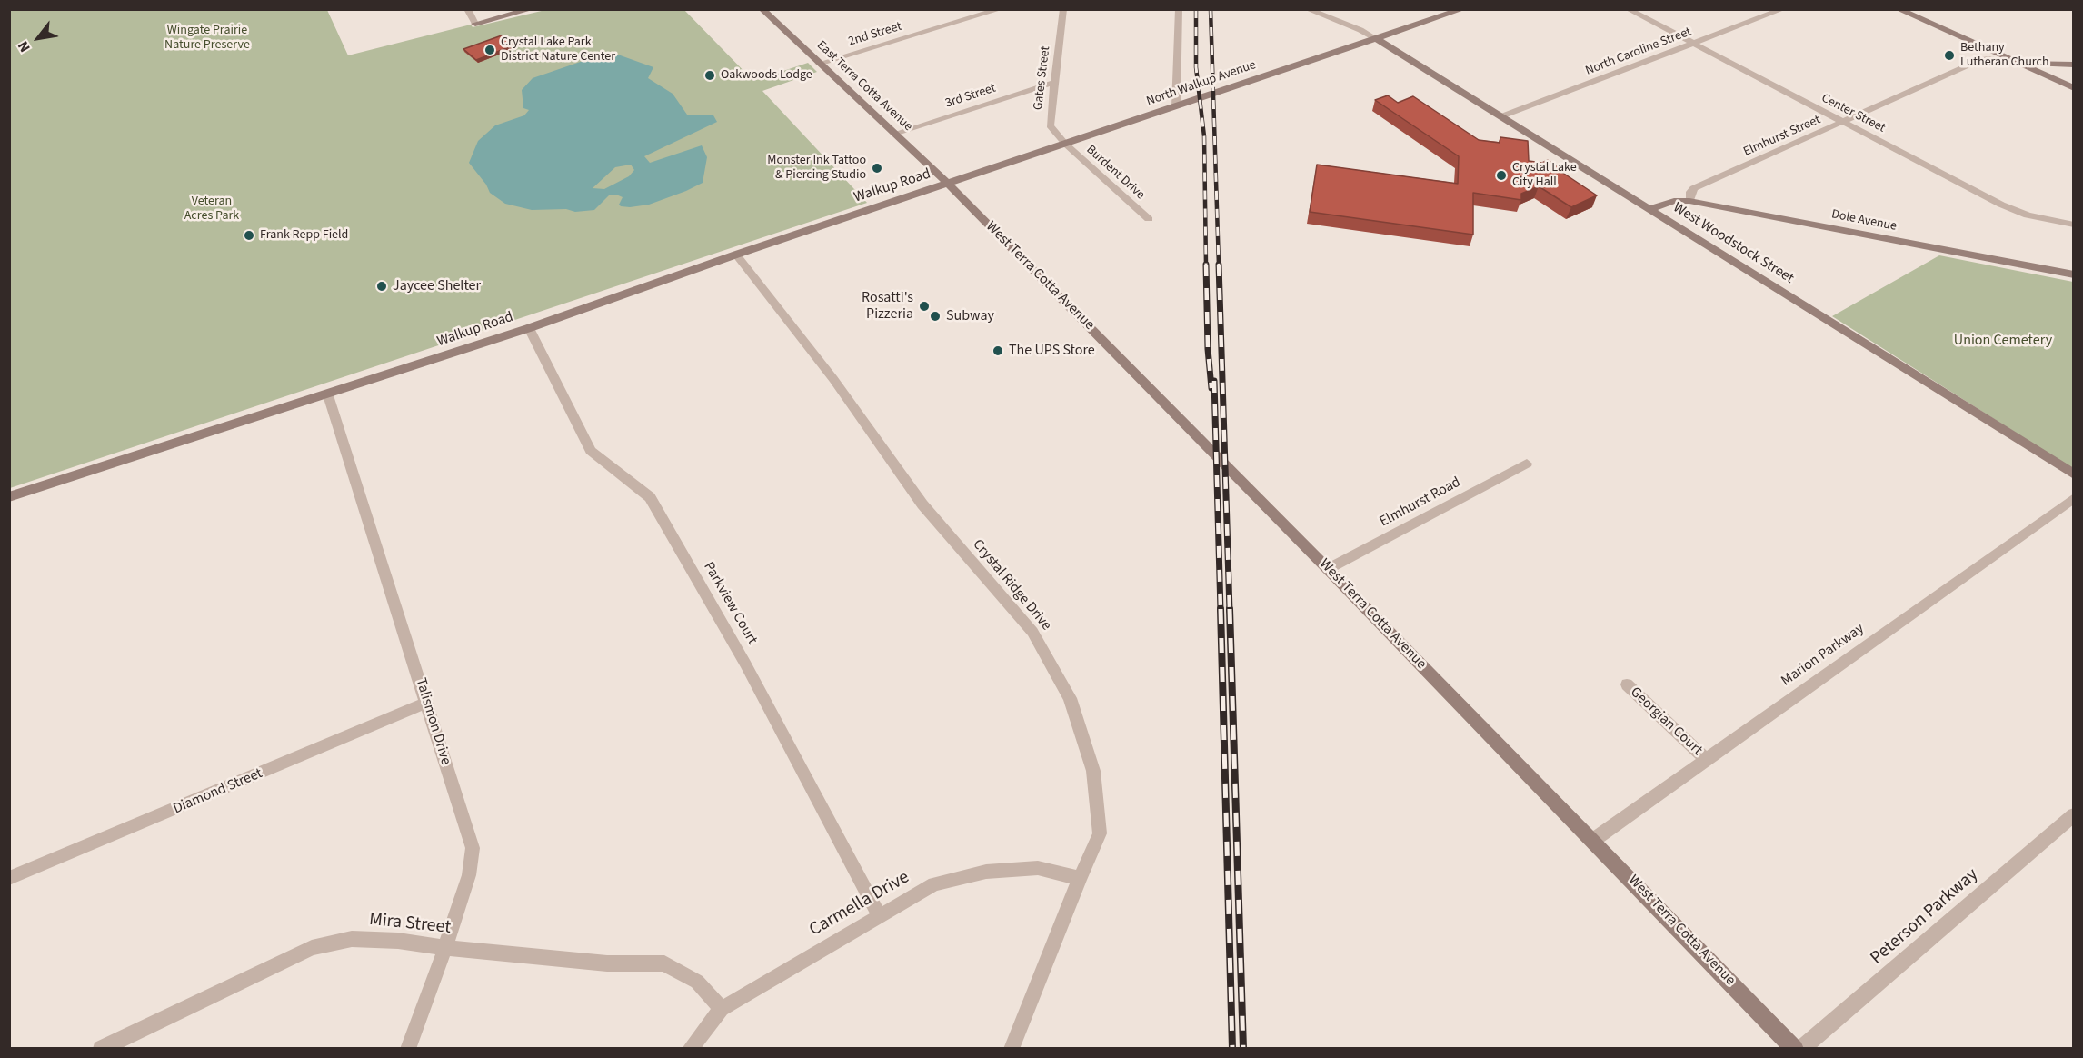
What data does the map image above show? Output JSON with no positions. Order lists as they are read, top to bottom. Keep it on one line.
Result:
{"streets":{"street":["2nd Street","North Caroline Street","Gates Street","North Walkup Avenue","East Terra Cotta Avenue","3rd Street","Center Street","Elmhurst Street","Burdent Drive","Walkup Road","Dole Avenue","West Woodstock Street","West Terra Cotta Avenue","Elmhurst Road","Crystal Ridge Drive","Parkview Court","Marion Parkway","Talismon Drive","Georgian Court","Diamond Street","Carmella Drive","Peterson Parkway","Mira Street"]},"crossings":[["2nd Street","East Terra Cotta Avenue"],["North Caroline Street","Center Street"],["North Caroline Street","West Woodstock Street"],["Gates Street","North Walkup Avenue"],["Gates Street","3rd Street"],["Gates Street","Burdent Drive"],["North Walkup Avenue","East Terra Cotta Avenue"],["North Walkup Avenue","Burdent Drive"],["North Walkup Avenue","Walkup Road"],["North Walkup Avenue","West Woodstock Street"],["North Walkup Avenue","West Terra Cotta Avenue"],["East Terra Cotta Avenue","3rd Street"],["East Terra Cotta Avenue","Walkup Road"],["East Terra Cotta Avenue","West Terra Cotta Avenue"],["Center Street","Elmhurst Street"],["Elmhurst Street","Dole Avenue"],["Walkup Road","West Terra Cotta Avenue"],["Walkup Road","Crystal Ridge Drive"],["Walkup Road","Parkview Court"],["Walkup Road","Talismon Drive"],["Dole Avenue","West Woodstock Street"],["West Terra Cotta Avenue","Elmhurst Road"],["West Terra Cotta Avenue","Marion Parkway"],["Crystal Ridge Drive","Carmella Drive"],["Parkview Court","Carmella Drive"],["Marion Parkway","Georgian Court"],["Talismon Drive","Diamond Street"],["Talismon Drive","Mira Street"],["Carmella Drive","Mira Street"]],"parks":["Wingate Prairie Nature Preserve","Veteran Acres Park","Union Cemetery"],"places":["Crystal Lake Park District Nature Center","Bethany Lutheran Church","Oakwoods Lodge","Monster Ink Tattoo & Piercing Studio","Crystal Lake City Hall","Frank Repp Field","Jaycee Shelter","Rosatti's Pizzeria","Subway","The UPS Store"],"north":"bottom left"}
